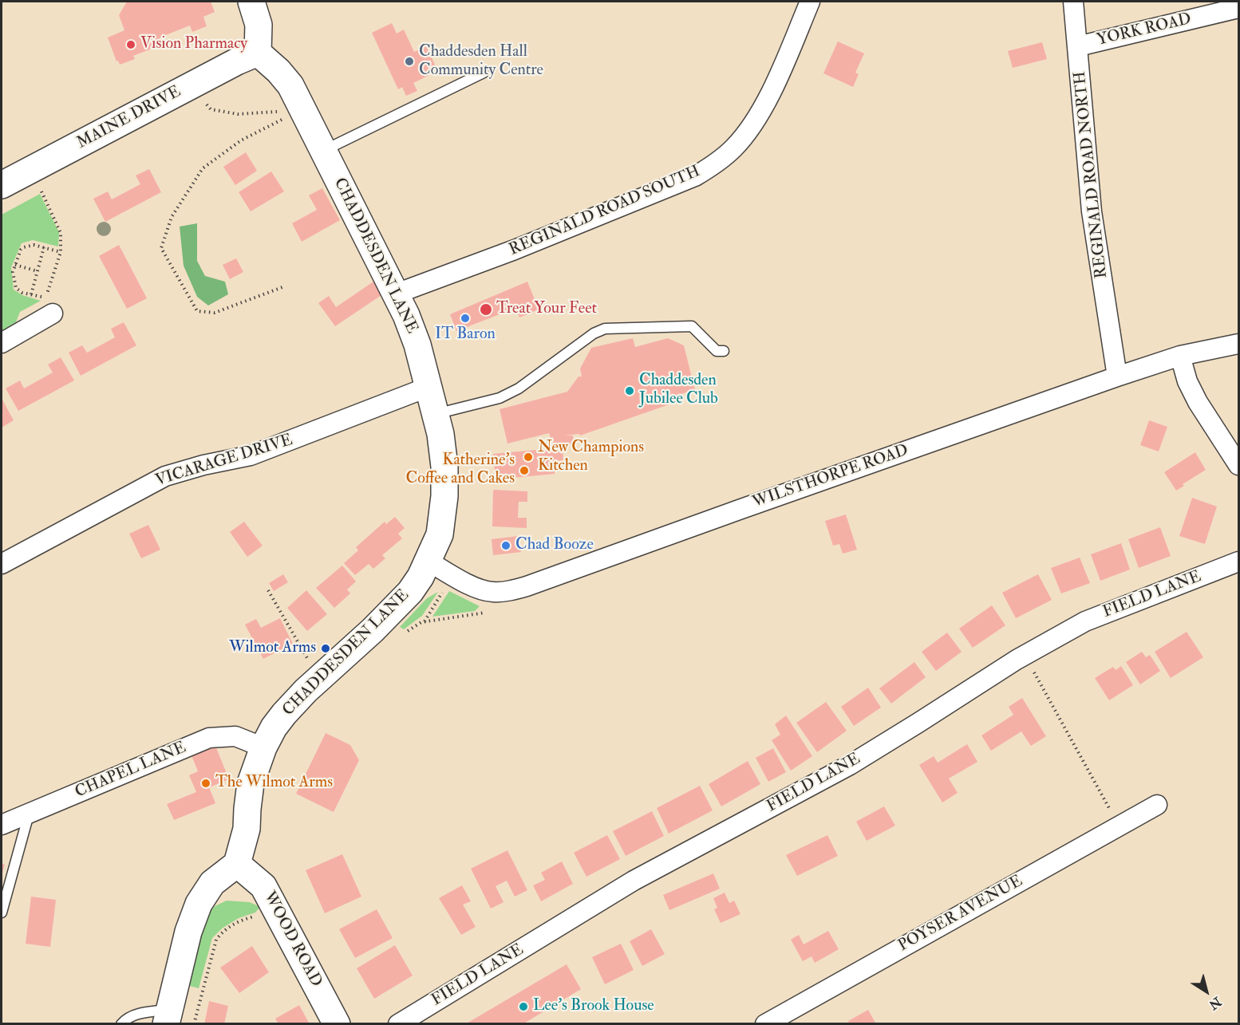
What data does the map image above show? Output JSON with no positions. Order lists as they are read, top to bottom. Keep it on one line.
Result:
{"streets":{"street":["YORK ROAD","MAINE DRIVE","REGINALD ROAD NORTH","REGINALD ROAD SOUTH","CHADDESDEN LANE","VICARAGE DRIVE","WILSTHORPE ROAD","FIELD LANE","CHAPEL LANE","POYSER AVENUE","WOOD ROAD"]},"crossings":[["YORK ROAD","REGINALD ROAD NORTH"],["MAINE DRIVE","CHADDESDEN LANE"],["REGINALD ROAD NORTH","WILSTHORPE ROAD"],["REGINALD ROAD SOUTH","CHADDESDEN LANE"],["CHADDESDEN LANE","VICARAGE DRIVE"],["CHADDESDEN LANE","WILSTHORPE ROAD"],["CHADDESDEN LANE","CHAPEL LANE"],["CHADDESDEN LANE","WOOD ROAD"]],"places":["Vision Pharmacy","Chaddesden Hall Community Centre","Treat Your Feet","IT Baron","Chaddesden Jubilee Club","New Champions Kitchen","Katherine's Coffee and Cakes","Chad Booze","Wilmot Arms","The Wilmot Arms","Lee's Brook House"],"north":"bottom right"}
